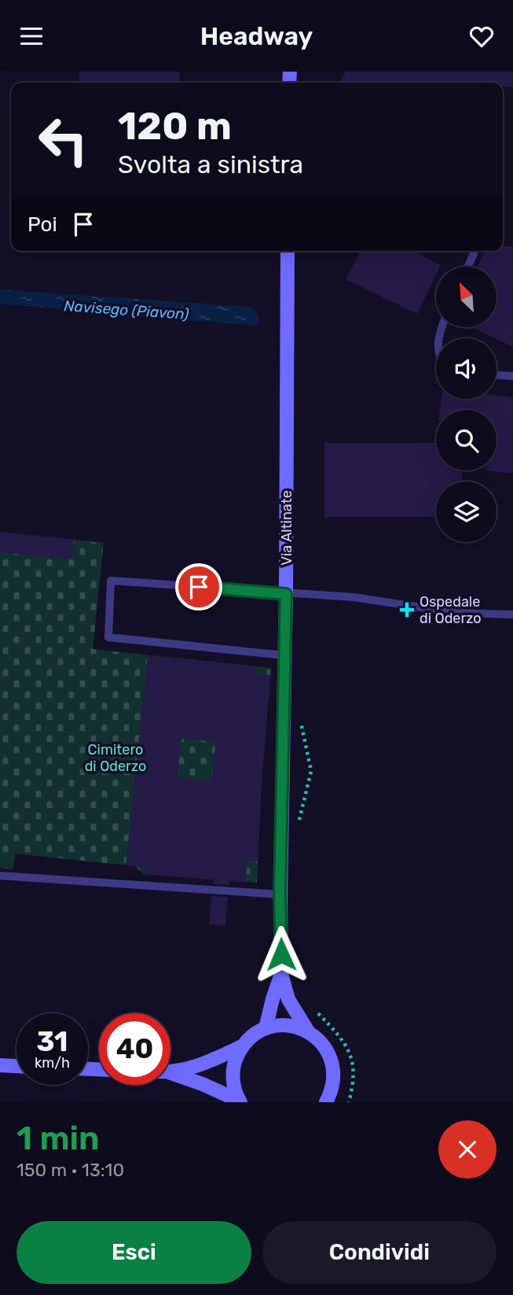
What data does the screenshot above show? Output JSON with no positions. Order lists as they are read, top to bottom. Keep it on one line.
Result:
{"streets":{"street":["Via Altinate"]},"water":["Navisego (Piavon)"],"parks":["Cimitero di Oderzo"],"places":{"health":["Ospedale di Oderzo"]},"north":"top left","page":{"header":"Headway","turn":["120 m","Svolta a sinistra"],"then":"Poi","speed":"31 km/h","limit":"40","heading":["1 min","150 m · 13:10"],"buttons":["Esci","Condividi"]}}
